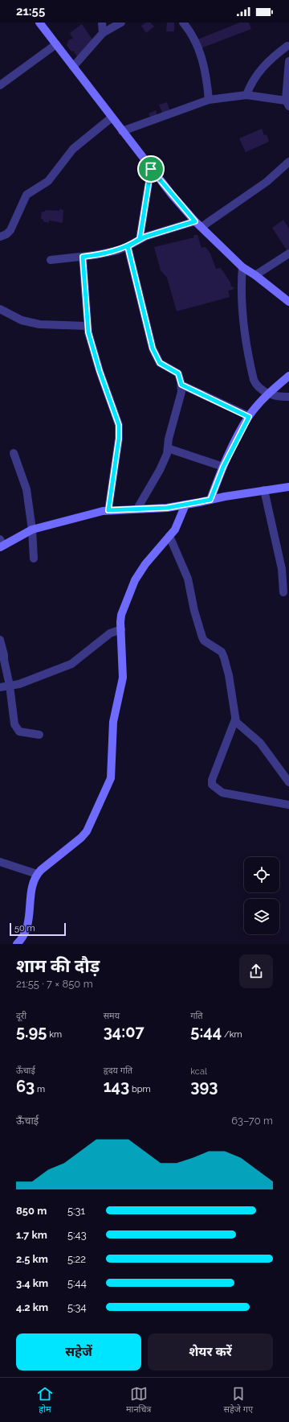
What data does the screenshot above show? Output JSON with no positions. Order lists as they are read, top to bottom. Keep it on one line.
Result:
{"scale_bar":"50 m","page":{"status":"21:55","scale":"50 m","heading":["शाम की दौड़","21:55 · 7 × 850 m"],"stats":[["दूरी","5.95 km"],["समय","34:07"],["गति","5:44 /km"],["ऊँचाई","63 m"],["हृदय गति","143 bpm"],["kcal","393"]],"chart":["ऊँचाई","63–70 m"],"list":[{"name":"850 m","note":"5:31"},{"name":"1.7 km","note":"5:43"},{"name":"2.5 km","note":"5:22"},{"name":"3.4 km","note":"5:44"},{"name":"4.2 km","note":"5:34"}],"buttons":["सहेजें","शेयर करें"],"tabs":["होम","मानचित्र","सहेजे गए"]}}
